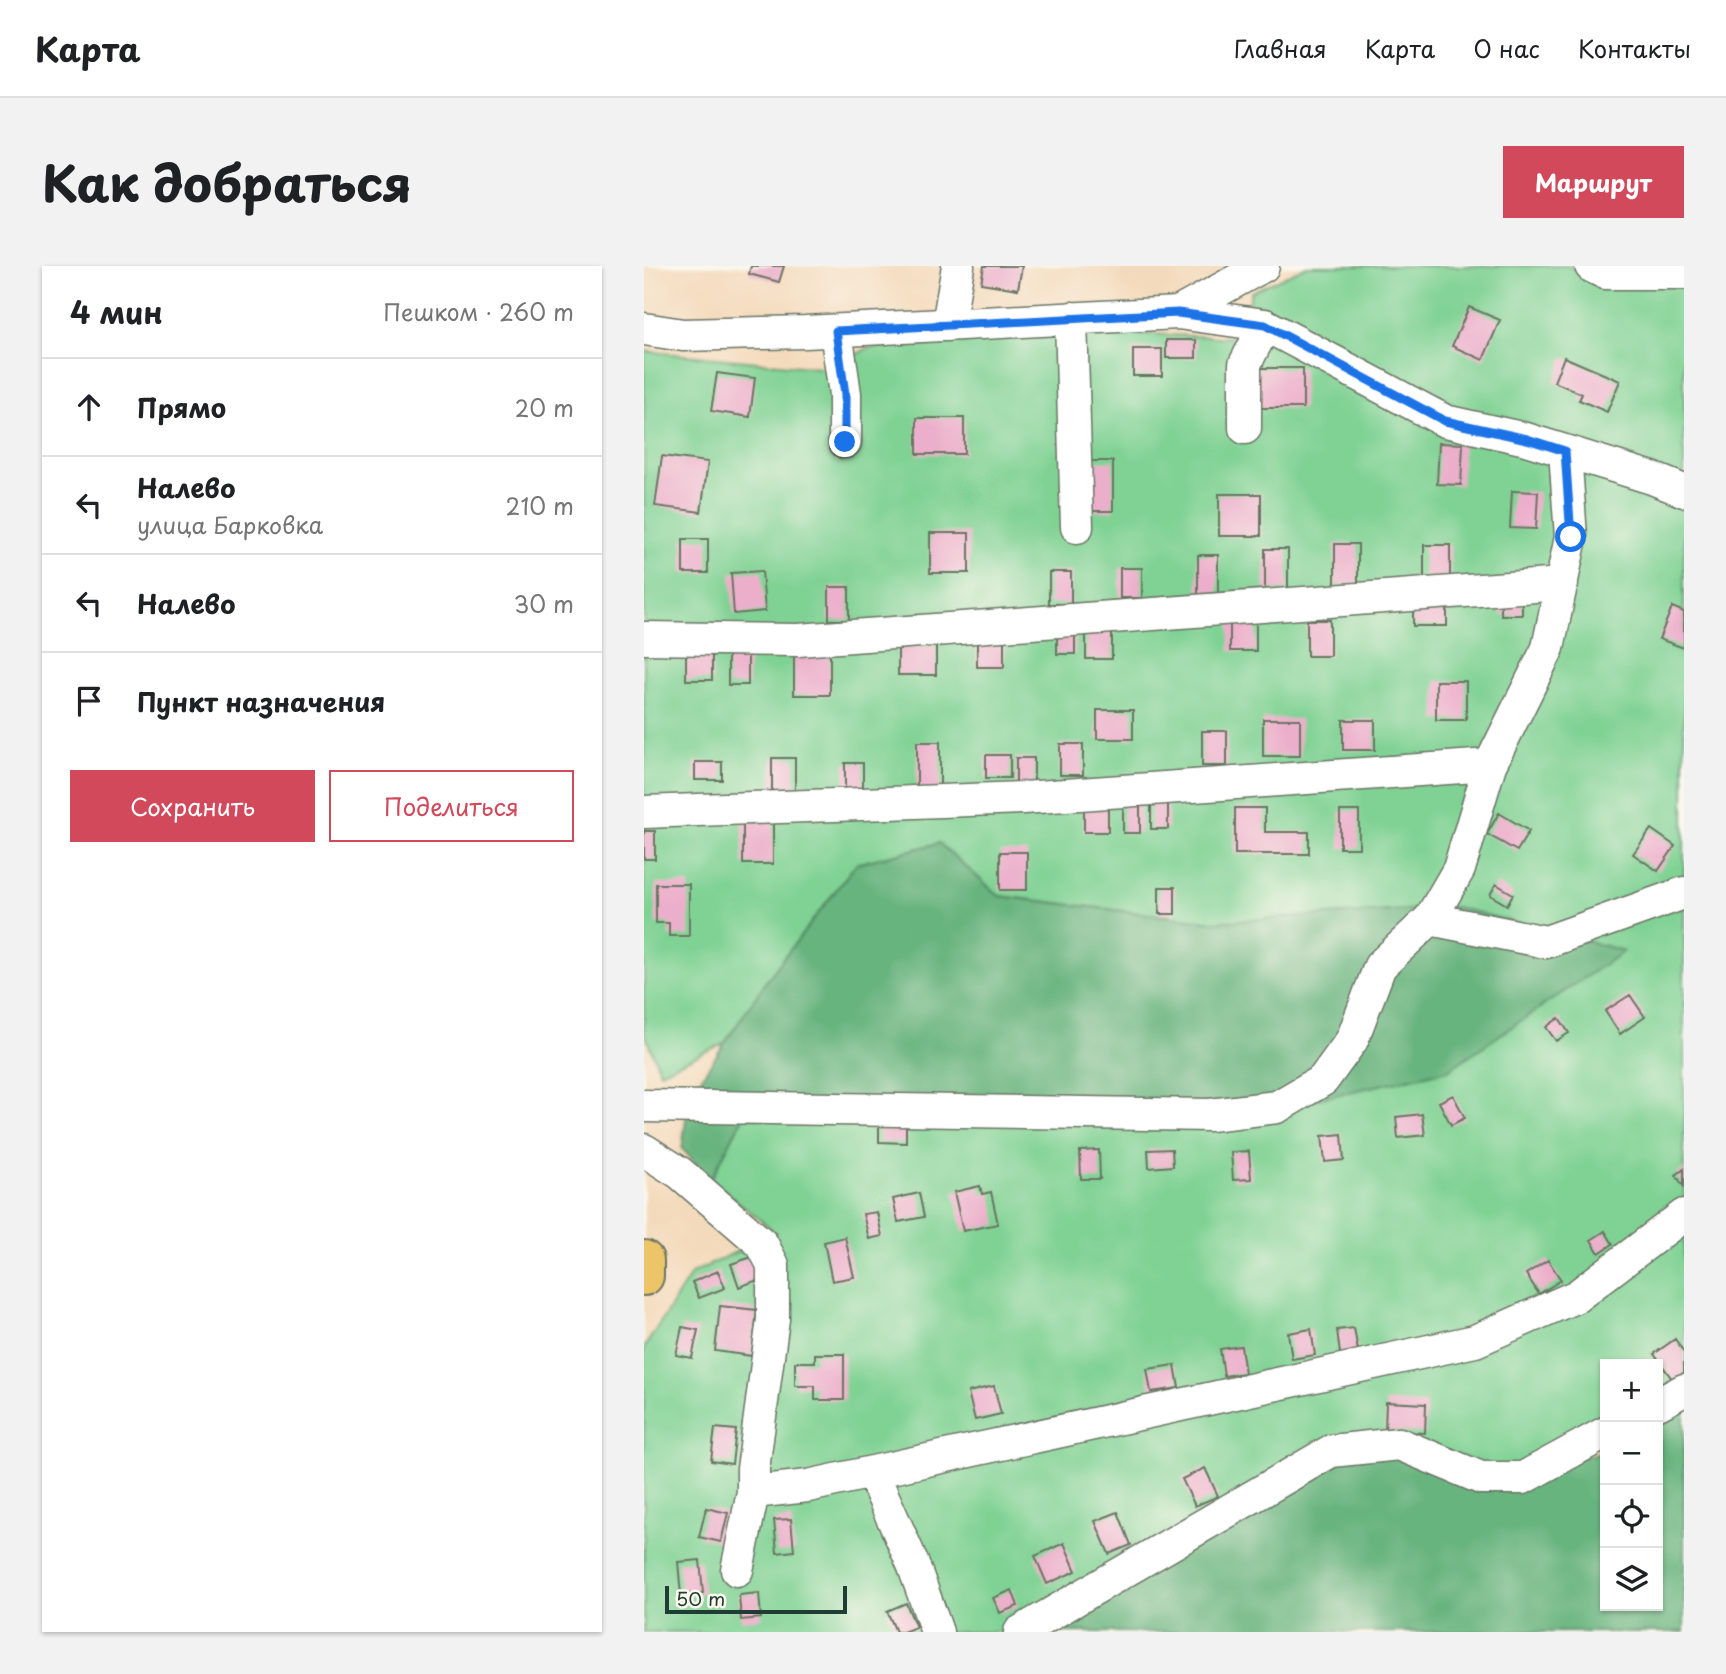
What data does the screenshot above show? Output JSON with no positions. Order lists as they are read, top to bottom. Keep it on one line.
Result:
{"scale_bar":"50 m","page":{"header":"Карта","nav":["Главная","Карта","О нас","Контакты"],"title":"Как добраться","buttons":["Маршрут",["Сохранить","Поделиться"]],"heading":["4 мин","Пешком · 260 m"],"list":[["Прямо","20 m"],["Налево","улица Барковка","210 m"],["Налево","30 m"],"Пункт назначения"],"map_buttons":["+","−"],"scale":"50 m"}}
